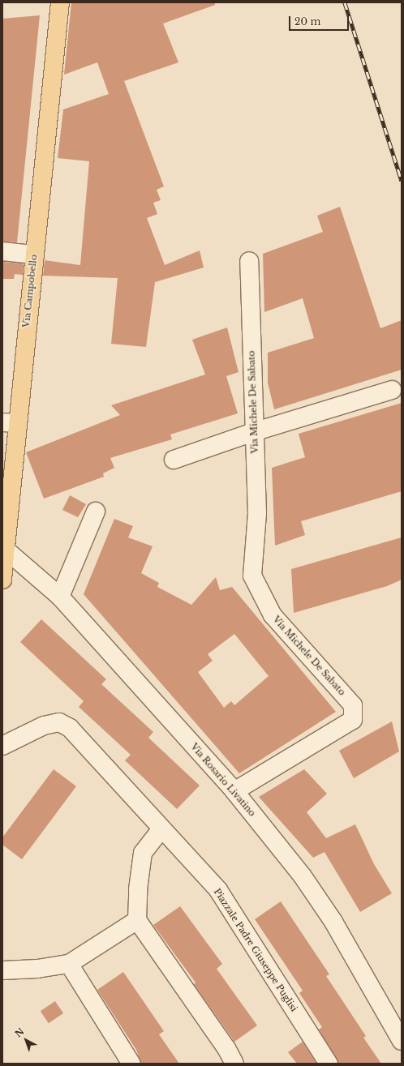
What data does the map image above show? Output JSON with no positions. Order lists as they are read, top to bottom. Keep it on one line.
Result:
{"streets":{"main road":["Via Campobello"],"street":["Via Michele De Sabato","Via Rosario Livatino","Piazzale Padre Giuseppe Puglisi"]},"crossings":[["Via Campobello","Via Rosario Livatino"],["Via Michele De Sabato","Via Rosario Livatino"]],"scale_bar":"20 m","north":"top left"}
